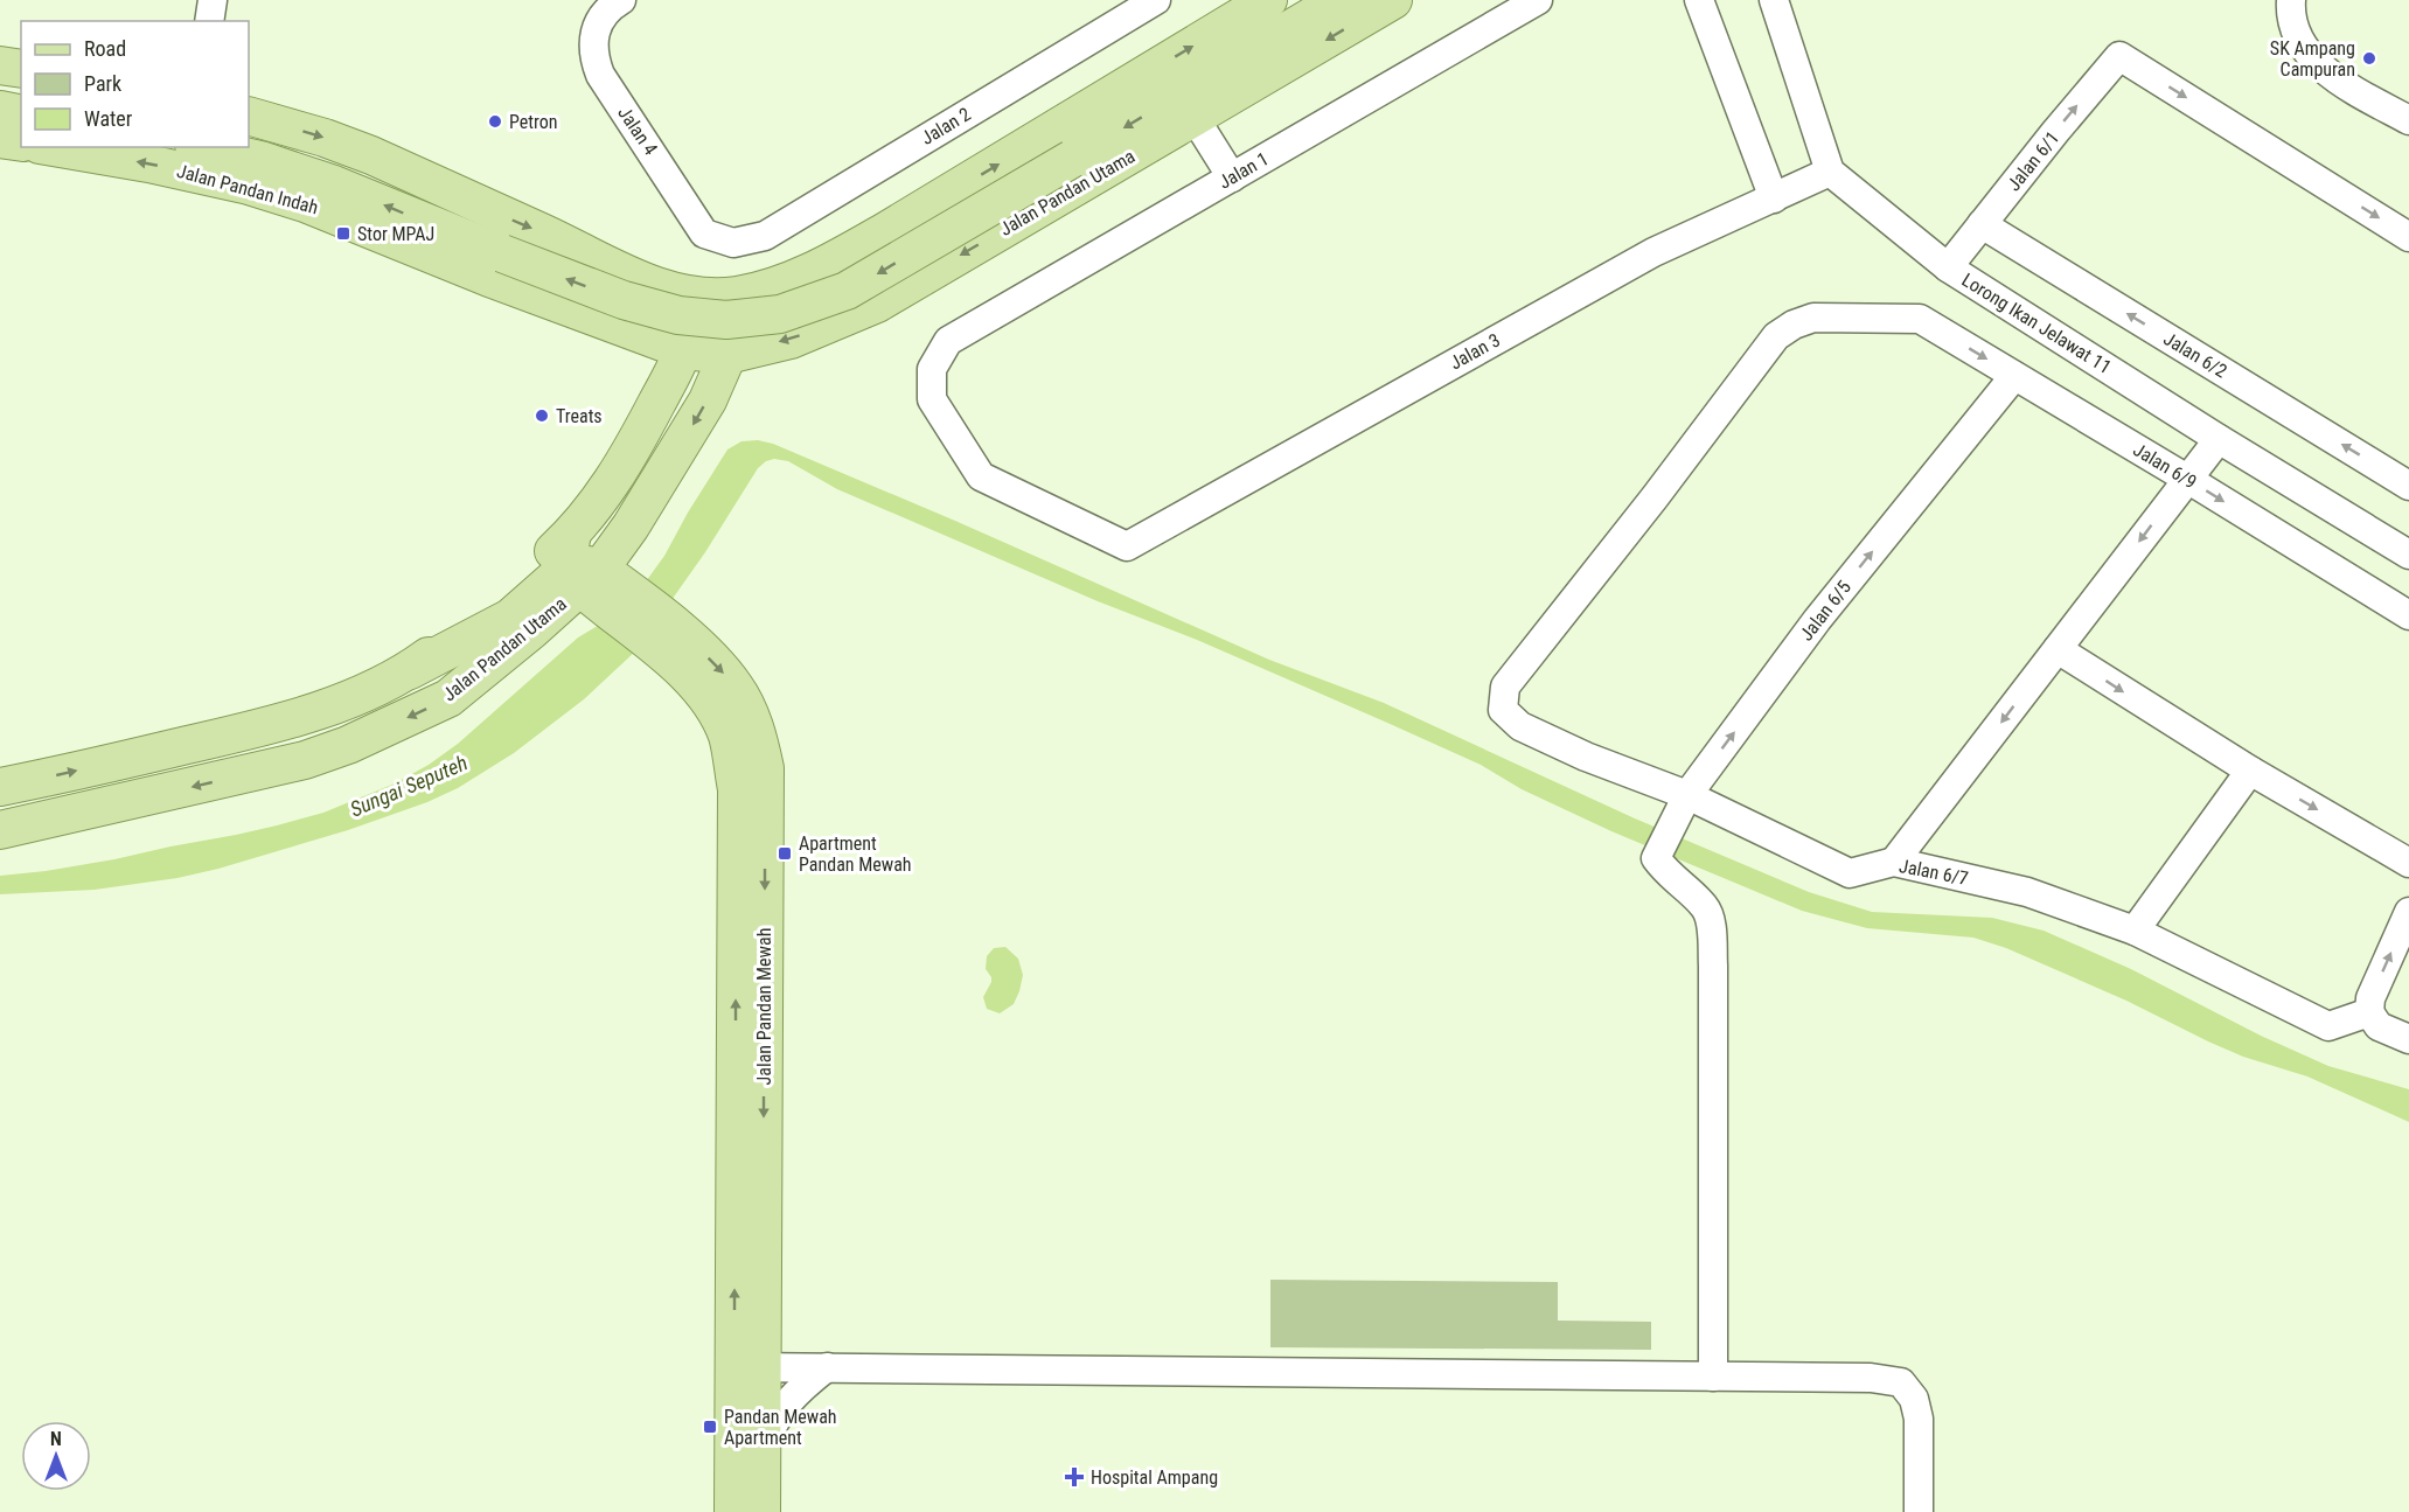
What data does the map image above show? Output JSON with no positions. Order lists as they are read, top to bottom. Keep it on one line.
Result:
{"streets":{"main road":["Jalan Pandan Indah","Jalan Pandan Utama","Jalan Pandan Mewah"],"street":["Jalan 2","Jalan 4","Jalan 6/1","Jalan 1","Lorong Ikan Jelawat 11","Jalan 3","Jalan 6/2","Jalan 6/9","Jalan 6/5","Jalan 6/7"]},"crossings":[["Jalan 2","Jalan 4"],["Jalan 6/1","Lorong Ikan Jelawat 11"],["Jalan 6/1","Jalan 6/2"],["Jalan 1","Jalan 3"],["Jalan Pandan Indah","Jalan Pandan Utama"],["Jalan Pandan Utama","Jalan Pandan Mewah"],["Lorong Ikan Jelawat 11","Jalan 3"],["Jalan 6/9","Jalan 6/5"],["Jalan 6/9","Jalan 6/7"],["Jalan 6/5","Jalan 6/7"]],"one_way":["Jalan 6/2"],"water":["Sungai Seputeh"],"places":{"other":["SK Ampang Campuran","Petron","Treats"],"transit":["Stor MPAJ","Apartment Pandan Mewah","Pandan Mewah Apartment"],"health":["Hospital Ampang"]},"legend":["Road","Park","Water"],"north":"top"}
